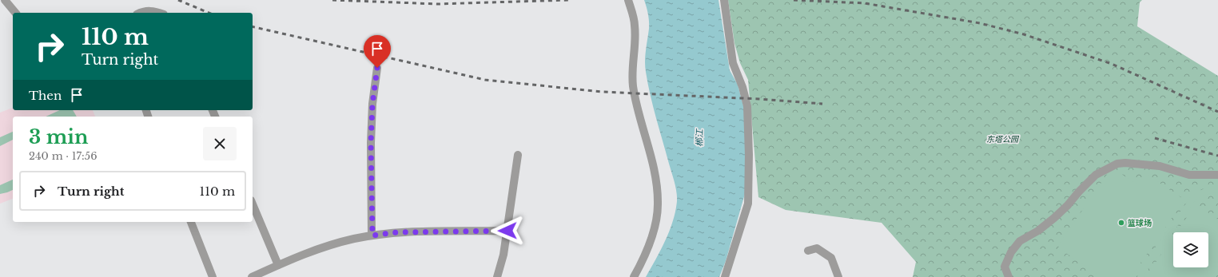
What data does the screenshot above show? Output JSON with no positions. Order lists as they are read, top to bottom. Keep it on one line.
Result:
{"water":["郴江"],"parks":["东塔公园"],"places":["篮球场"],"page":{"turn":["110 m","Turn right"],"then":"Then","heading":["3 min","240 m · 17:56"],"list":[{"name":"Turn right","value":"110 m"}]}}
